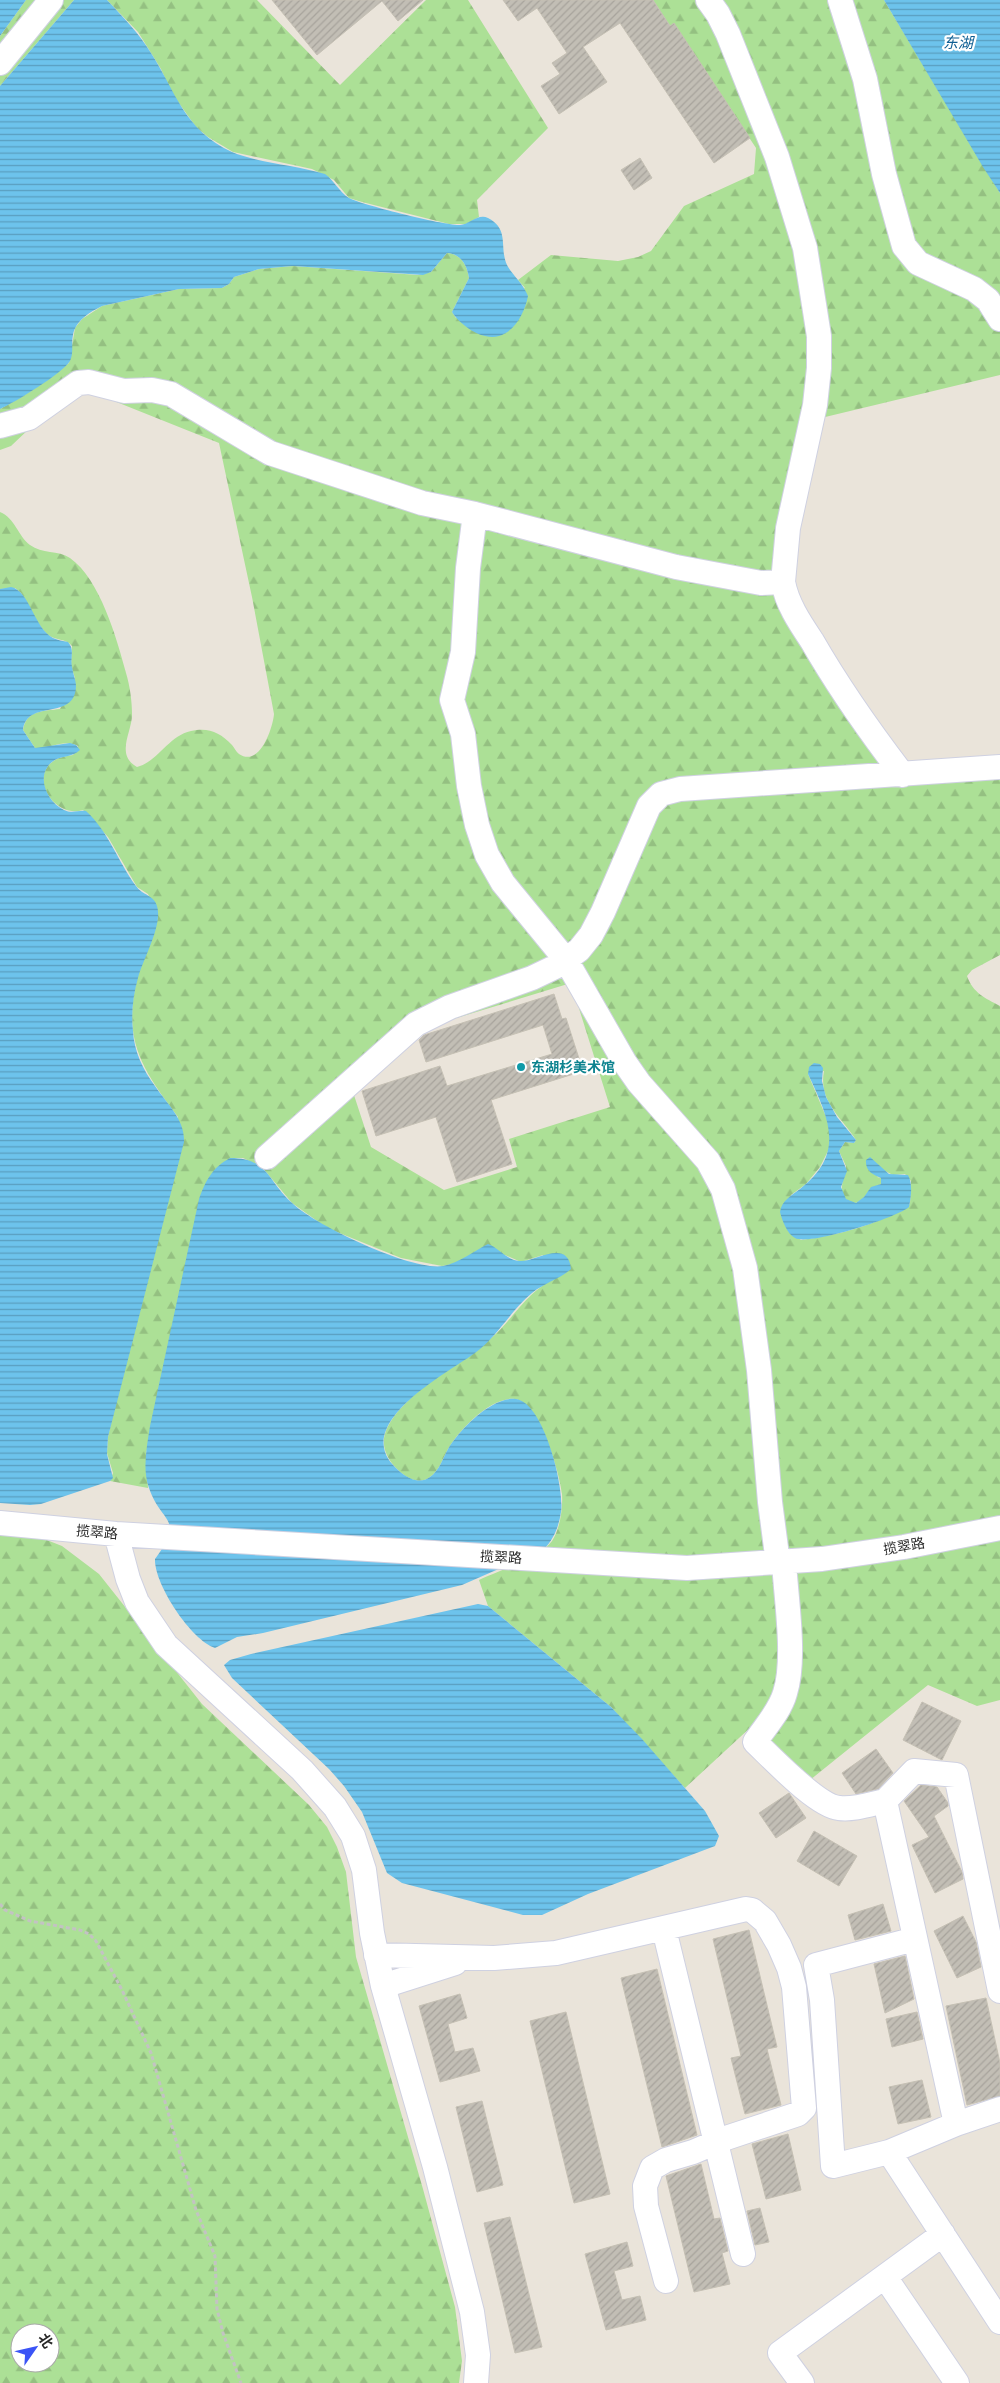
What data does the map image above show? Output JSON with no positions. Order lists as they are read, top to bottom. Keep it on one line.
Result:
{"streets":{"street":["揽翠路"]},"water":["东湖"],"places":["东湖杉美术馆"],"north":"top right"}
